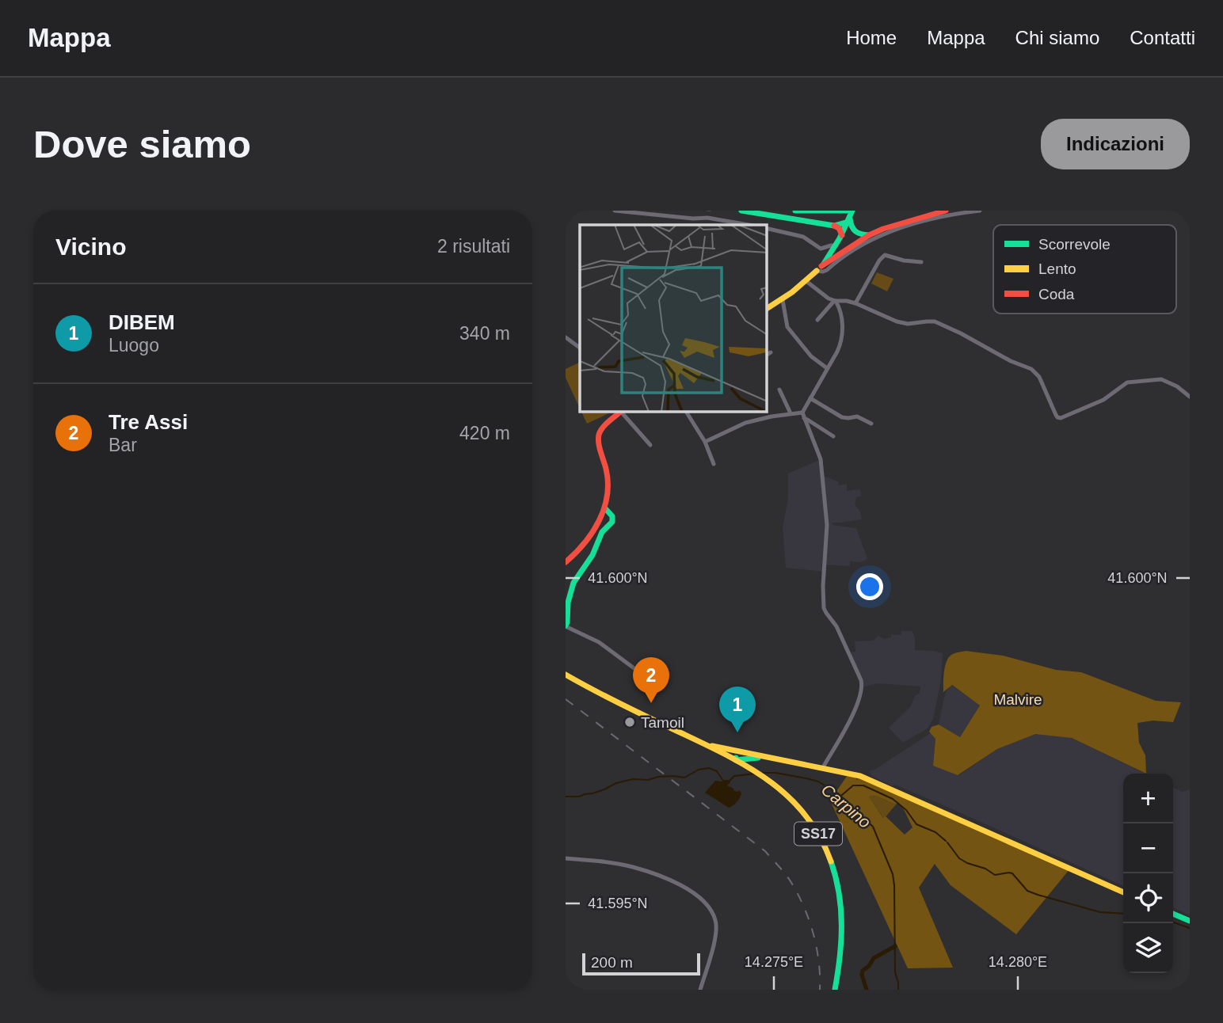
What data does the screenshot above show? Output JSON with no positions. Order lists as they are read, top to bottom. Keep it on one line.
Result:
{"streets":{"main road":["SS17"]},"water":["Carpino"],"parks":["Malvire"],"places":["Tamoil"],"legend":["Scorrevole","Lento","Coda"],"scale_bar":"200 m","page":{"header":"Mappa","nav":["Home","Mappa","Chi siamo","Contatti"],"buttons":"Indicazioni","title":"Dove siamo","heading":["Vicino","2 risultati"],"list":[{"mark":"1","name":"DIBEM","note":"Luogo","value":"340 m"},{"mark":"2","name":"Tre Assi","note":"Bar","value":"420 m"}],"pins":["2","1"],"map_buttons":["+","−"],"scale":"200 m"},"coordinates":["41.600°N","41.595°N","14.275°E","14.280°E"]}
